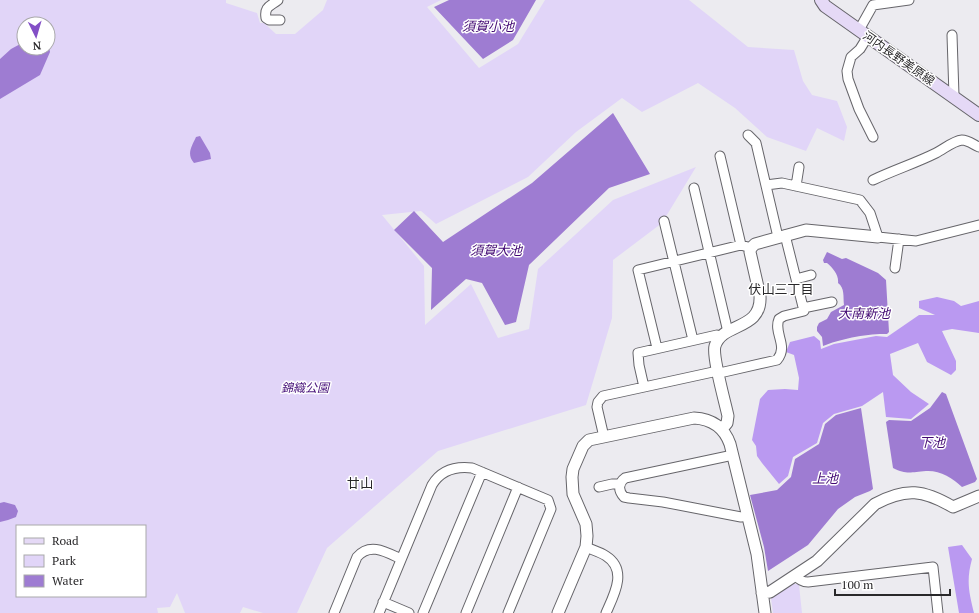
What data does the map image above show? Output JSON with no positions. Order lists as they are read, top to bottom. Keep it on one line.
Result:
{"streets":{"main road":["河内長野美原線"]},"districts":["伏山三丁目","廿山"],"water":["須賀小池","須賀大池","大南新池","下池","上池"],"parks":["錦織公園"],"legend":["Road","Park","Water"],"scale_bar":"100 m","north":"bottom"}
